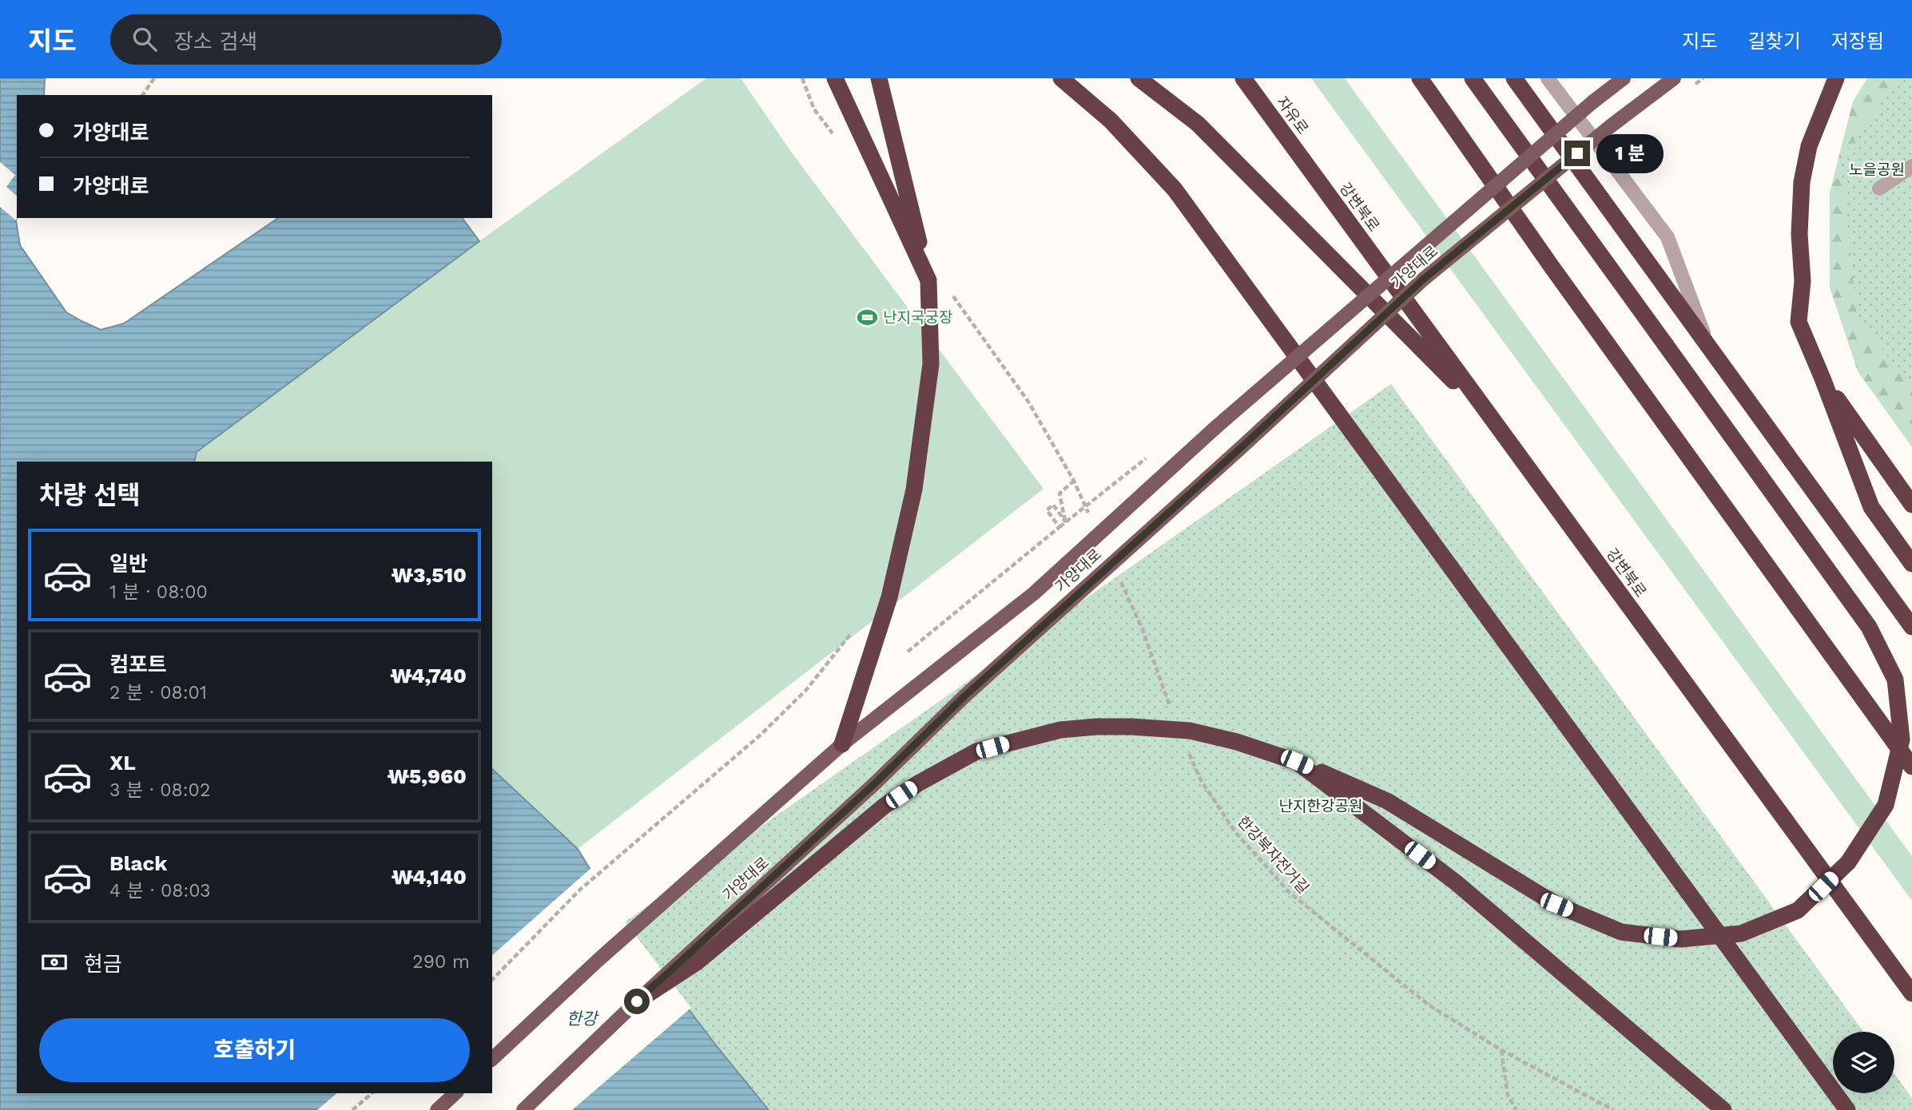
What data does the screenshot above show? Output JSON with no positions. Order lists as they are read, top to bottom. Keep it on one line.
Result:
{"streets":{"highway":["자유로","강변북로"],"main road":["가양대로"],"path":["한강북자전거길"]},"crossings":[["자유로","강변북로"]],"water":["한강"],"parks":["노을공원","난지한강공원"],"places":{"sports":["난지국궁장"]},"page":{"header":"지도","search":"장소 검색","nav":["지도","길찾기","저장됨"],"banner":["가양대로","가양대로"],"bubble":"1 분","heading":"차량 선택","list":[{"name":"일반","note":"1 분 · 08:00","value":"₩3,510"},{"name":"컴포트","note":"2 분 · 08:01","value":"₩4,740"},{"name":"XL","note":"3 분 · 08:02","value":"₩5,960"},{"name":"Black","note":"4 분 · 08:03","value":"₩4,140"}],"pay":["현금","290 m"],"buttons":"호출하기"}}
